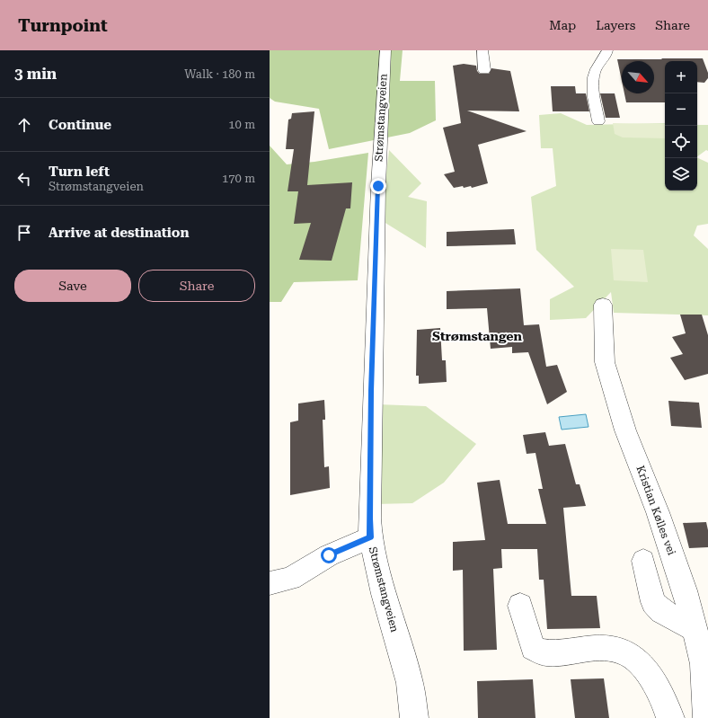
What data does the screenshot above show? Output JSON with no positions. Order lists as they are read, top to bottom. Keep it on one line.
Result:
{"streets":{"street":["Strømstangveien","Kristian Kølles vei"]},"districts":["Strømstangen"],"north":"bottom right","page":{"header":"Turnpoint","nav":["Map","Layers","Share"],"heading":["3 min","Walk · 180 m"],"map_buttons":["+","−"],"list":[["Continue","10 m"],["Turn left","Strømstangveien","170 m"],"Arrive at destination"],"buttons":["Save","Share"]}}
